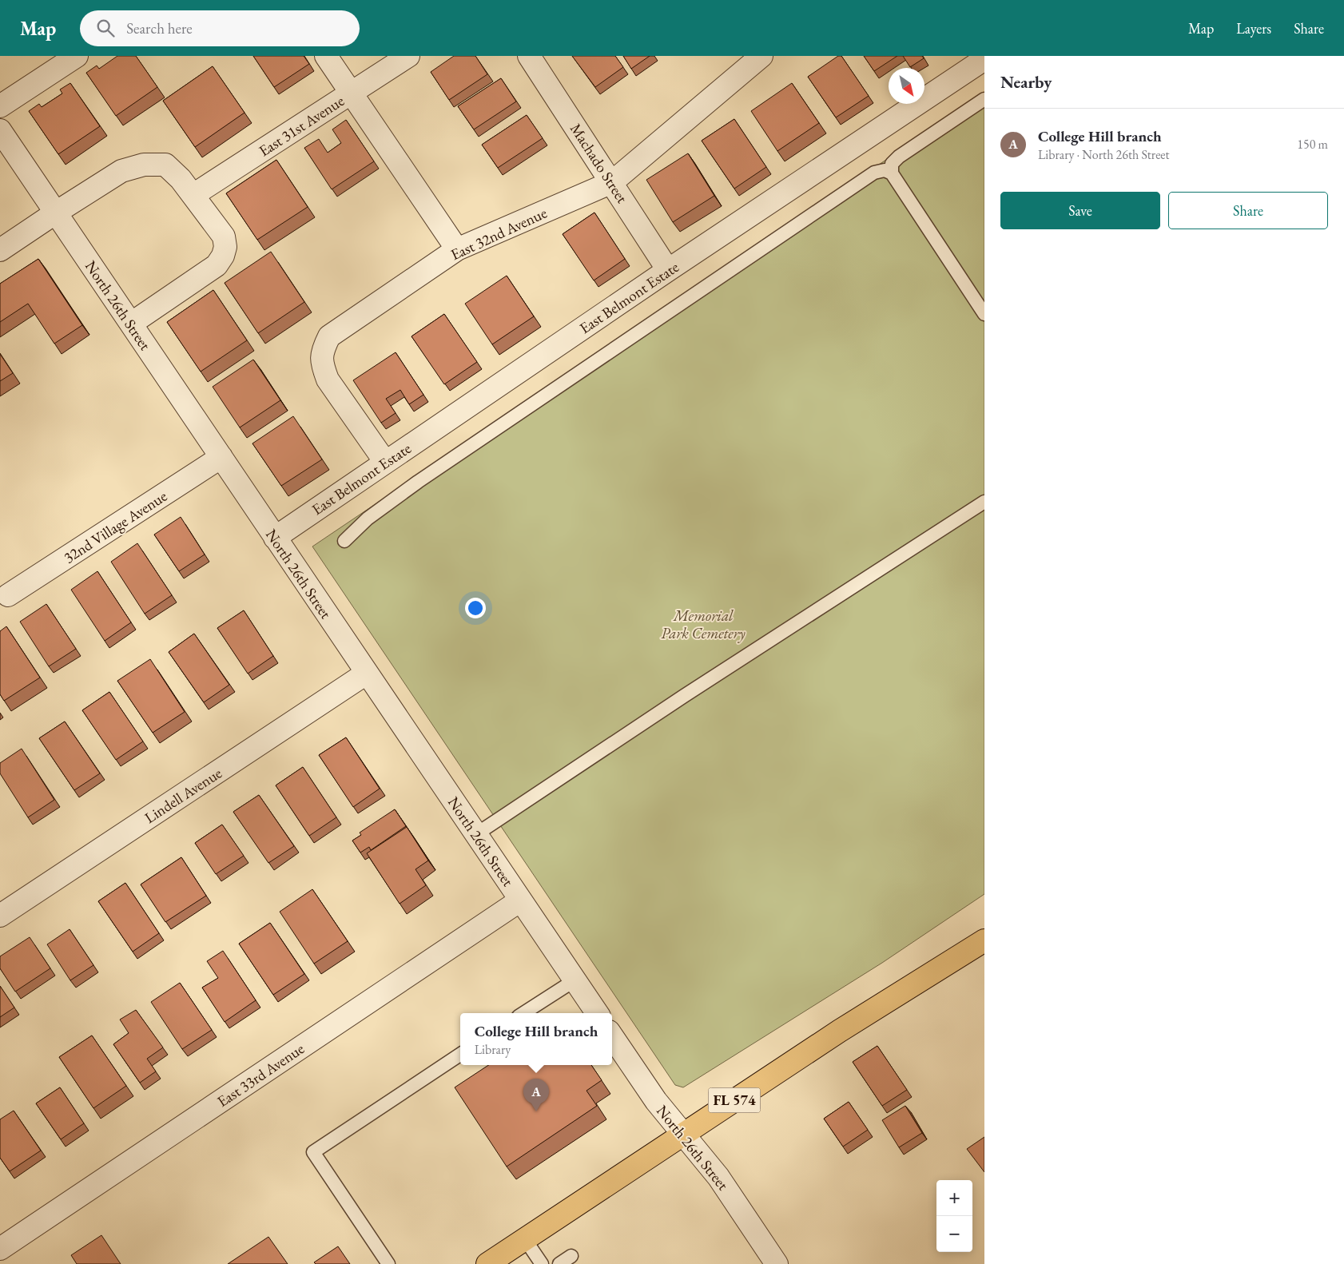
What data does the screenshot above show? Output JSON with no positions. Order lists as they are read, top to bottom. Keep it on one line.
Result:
{"streets":{"main road":["FL 574"],"street":["East 31st Avenue","Machado Street","East 32nd Avenue","East Belmont Estate","North 26th Street","32nd Village Avenue","Lindell Avenue","East 33rd Avenue"]},"crossings":[["Machado Street","East 32nd Avenue"],["Machado Street","East Belmont Estate"],["East 32nd Avenue","East Belmont Estate"],["East Belmont Estate","North 26th Street"],["North 26th Street","32nd Village Avenue"],["North 26th Street","Lindell Avenue"],["North 26th Street","East 33rd Avenue"],["North 26th Street","FL 574"]],"parks":["Memorial Park Cemetery"],"north":"bottom right","page":{"header":"Map","search":"Search here","nav":["Map","Layers","Share"],"heading":"Nearby","list":[{"mark":"A","name":"College Hill branch","note":"Library · North 26th Street","value":"150 m"}],"buttons":["Save","Share"],"popup":["College Hill branch","Library"],"pins":"A","map_buttons":["+","−"]}}
